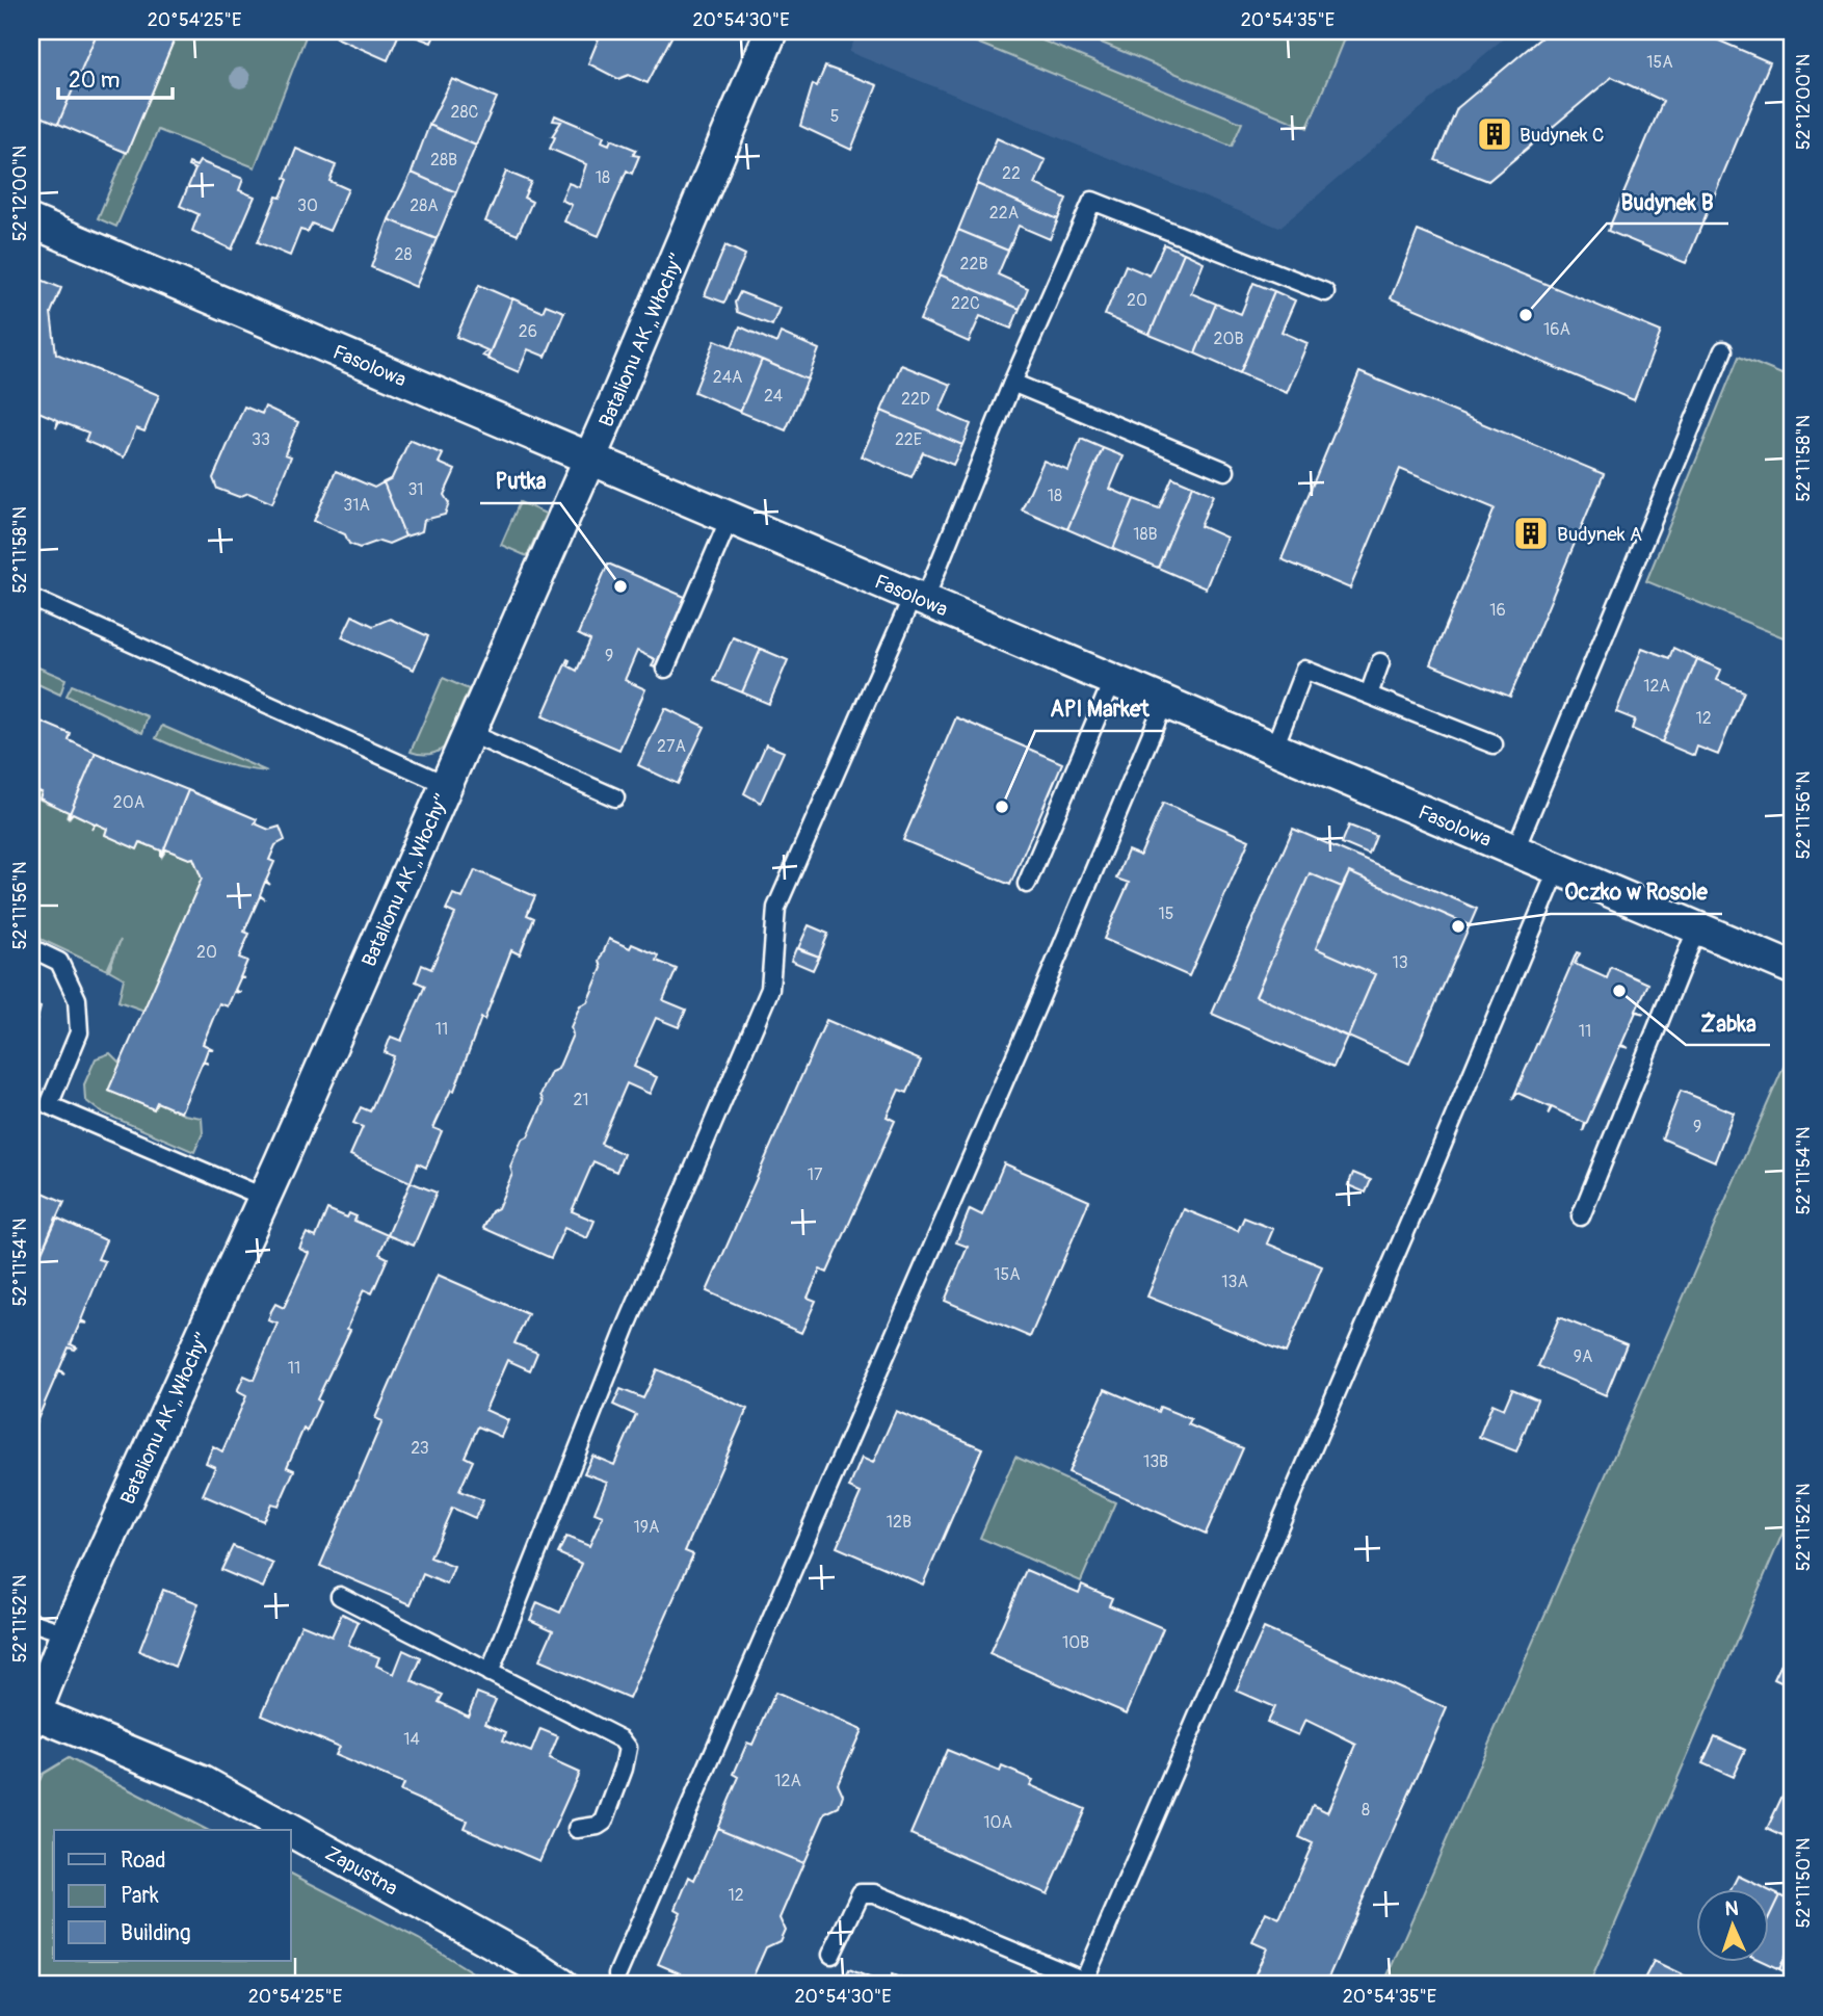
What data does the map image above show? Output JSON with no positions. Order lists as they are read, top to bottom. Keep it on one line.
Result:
{"streets":{"street":["Batalionu AK „Włochy”","Fasolowa","Zapustna"]},"crossings":[["Batalionu AK „Włochy”","Fasolowa"],["Batalionu AK „Włochy”","Zapustna"]],"places":{"building":["Budynek C","Budynek A"],"other":["Budynek B","Putka","API Market","Oczko w Rosole","Żabka"]},"house_numbers":["15A","28C","5","28B","22","18","30","28A","22A","28","22B","20","22C","16A","26","20B","24A","24","22D","33","22E","31","18","31A","18B","16","9","12A","12","27A","20A","15","20","13","11","11","21","9","17","15A","13A","9A","11","23","13B","12B","19A","10B","14","12A","8","10A","12"],"legend":["Road","Park","Building"],"scale_bar":"20 m","north":"top","coordinates":["20°54'25\"E","20°54'30\"E","20°54'35\"E","52°12'00\"N","52°11'58\"N","52°11'56\"N","52°11'54\"N","52°11'52\"N","52°11'50\"N"]}
